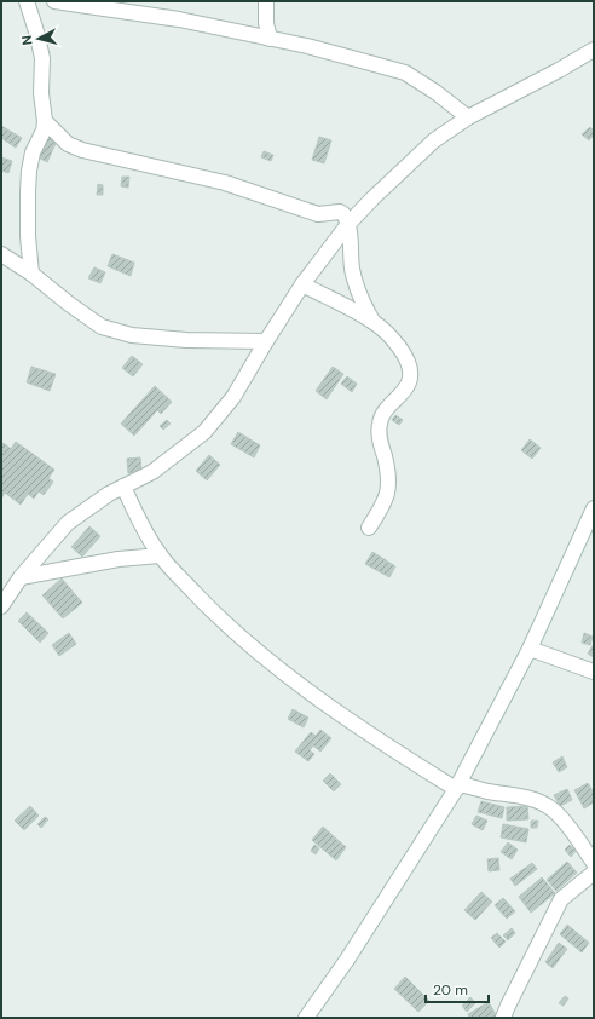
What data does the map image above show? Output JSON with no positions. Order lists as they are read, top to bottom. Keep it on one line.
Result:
{"scale_bar":"20 m","north":"left"}
